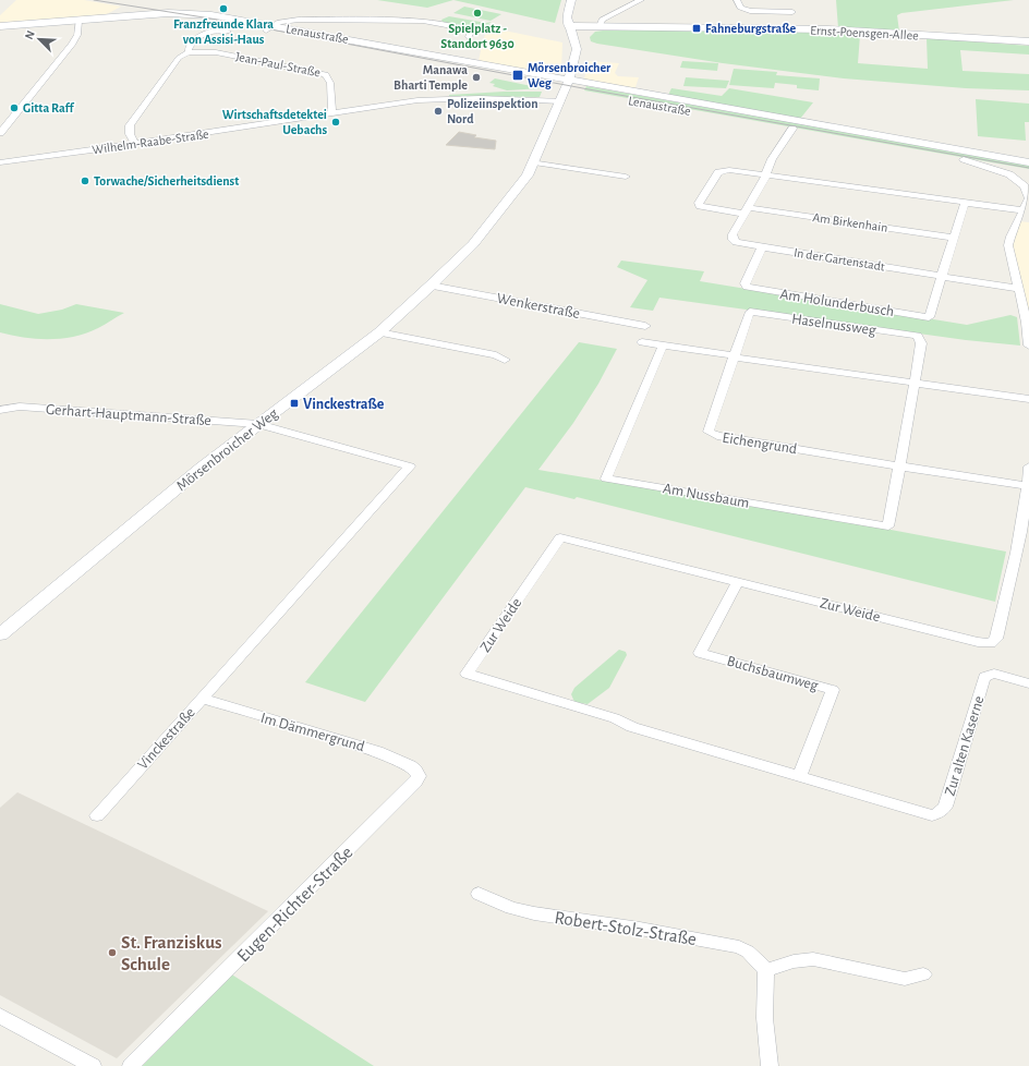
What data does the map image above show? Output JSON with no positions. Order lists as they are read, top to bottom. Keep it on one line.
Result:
{"streets":{"street":["Ernst-Poensgen-Allee","Lenaustraße","Jean-Paul-Straße","Wilhelm-Raabe-Straße","Am Birkenhain","In der Gartenstadt","Am Holunderbusch","Wenkerstraße","Haselnussweg","Gerhart-Hauptmann-Straße","Eichengrund","Mörsenbroicher Weg","Am Nussbaum","Zur Weide","Buchsbaumweg","Im Dämmergrund","Vinckestraße","Zur alten Kaserne","Eugen-Richter-Straße","Robert-Stolz-Straße"]},"crossings":[["Lenaustraße","Wilhelm-Raabe-Straße"],["Lenaustraße","In der Gartenstadt"],["Lenaustraße","Mörsenbroicher Weg"],["Jean-Paul-Straße","Wilhelm-Raabe-Straße"],["Wilhelm-Raabe-Straße","Mörsenbroicher Weg"],["Am Birkenhain","In der Gartenstadt"],["In der Gartenstadt","Am Holunderbusch"],["Wenkerstraße","Mörsenbroicher Weg"],["Haselnussweg","Eichengrund"],["Gerhart-Hauptmann-Straße","Mörsenbroicher Weg"],["Gerhart-Hauptmann-Straße","Vinckestraße"],["Eichengrund","Am Nussbaum"],["Eichengrund","Zur Weide"],["Mörsenbroicher Weg","Vinckestraße"],["Zur Weide","Buchsbaumweg"],["Zur Weide","Zur alten Kaserne"],["Im Dämmergrund","Vinckestraße"],["Im Dämmergrund","Eugen-Richter-Straße"]],"places":{"other":["Franzfreunde Klara von Assisi-Haus","Spielplatz - Standort 9630","Manawa Bharti Temple","Gitta Raff","Polizeiinspektion Nord","Wirtschaftsdetektei Uebachs","Torwache/Sicherheitsdienst","St. Franziskus Schule"],"transit":["Fahneburgstraße","Mörsenbroicher Weg","Vinckestraße"]},"north":"top left"}
